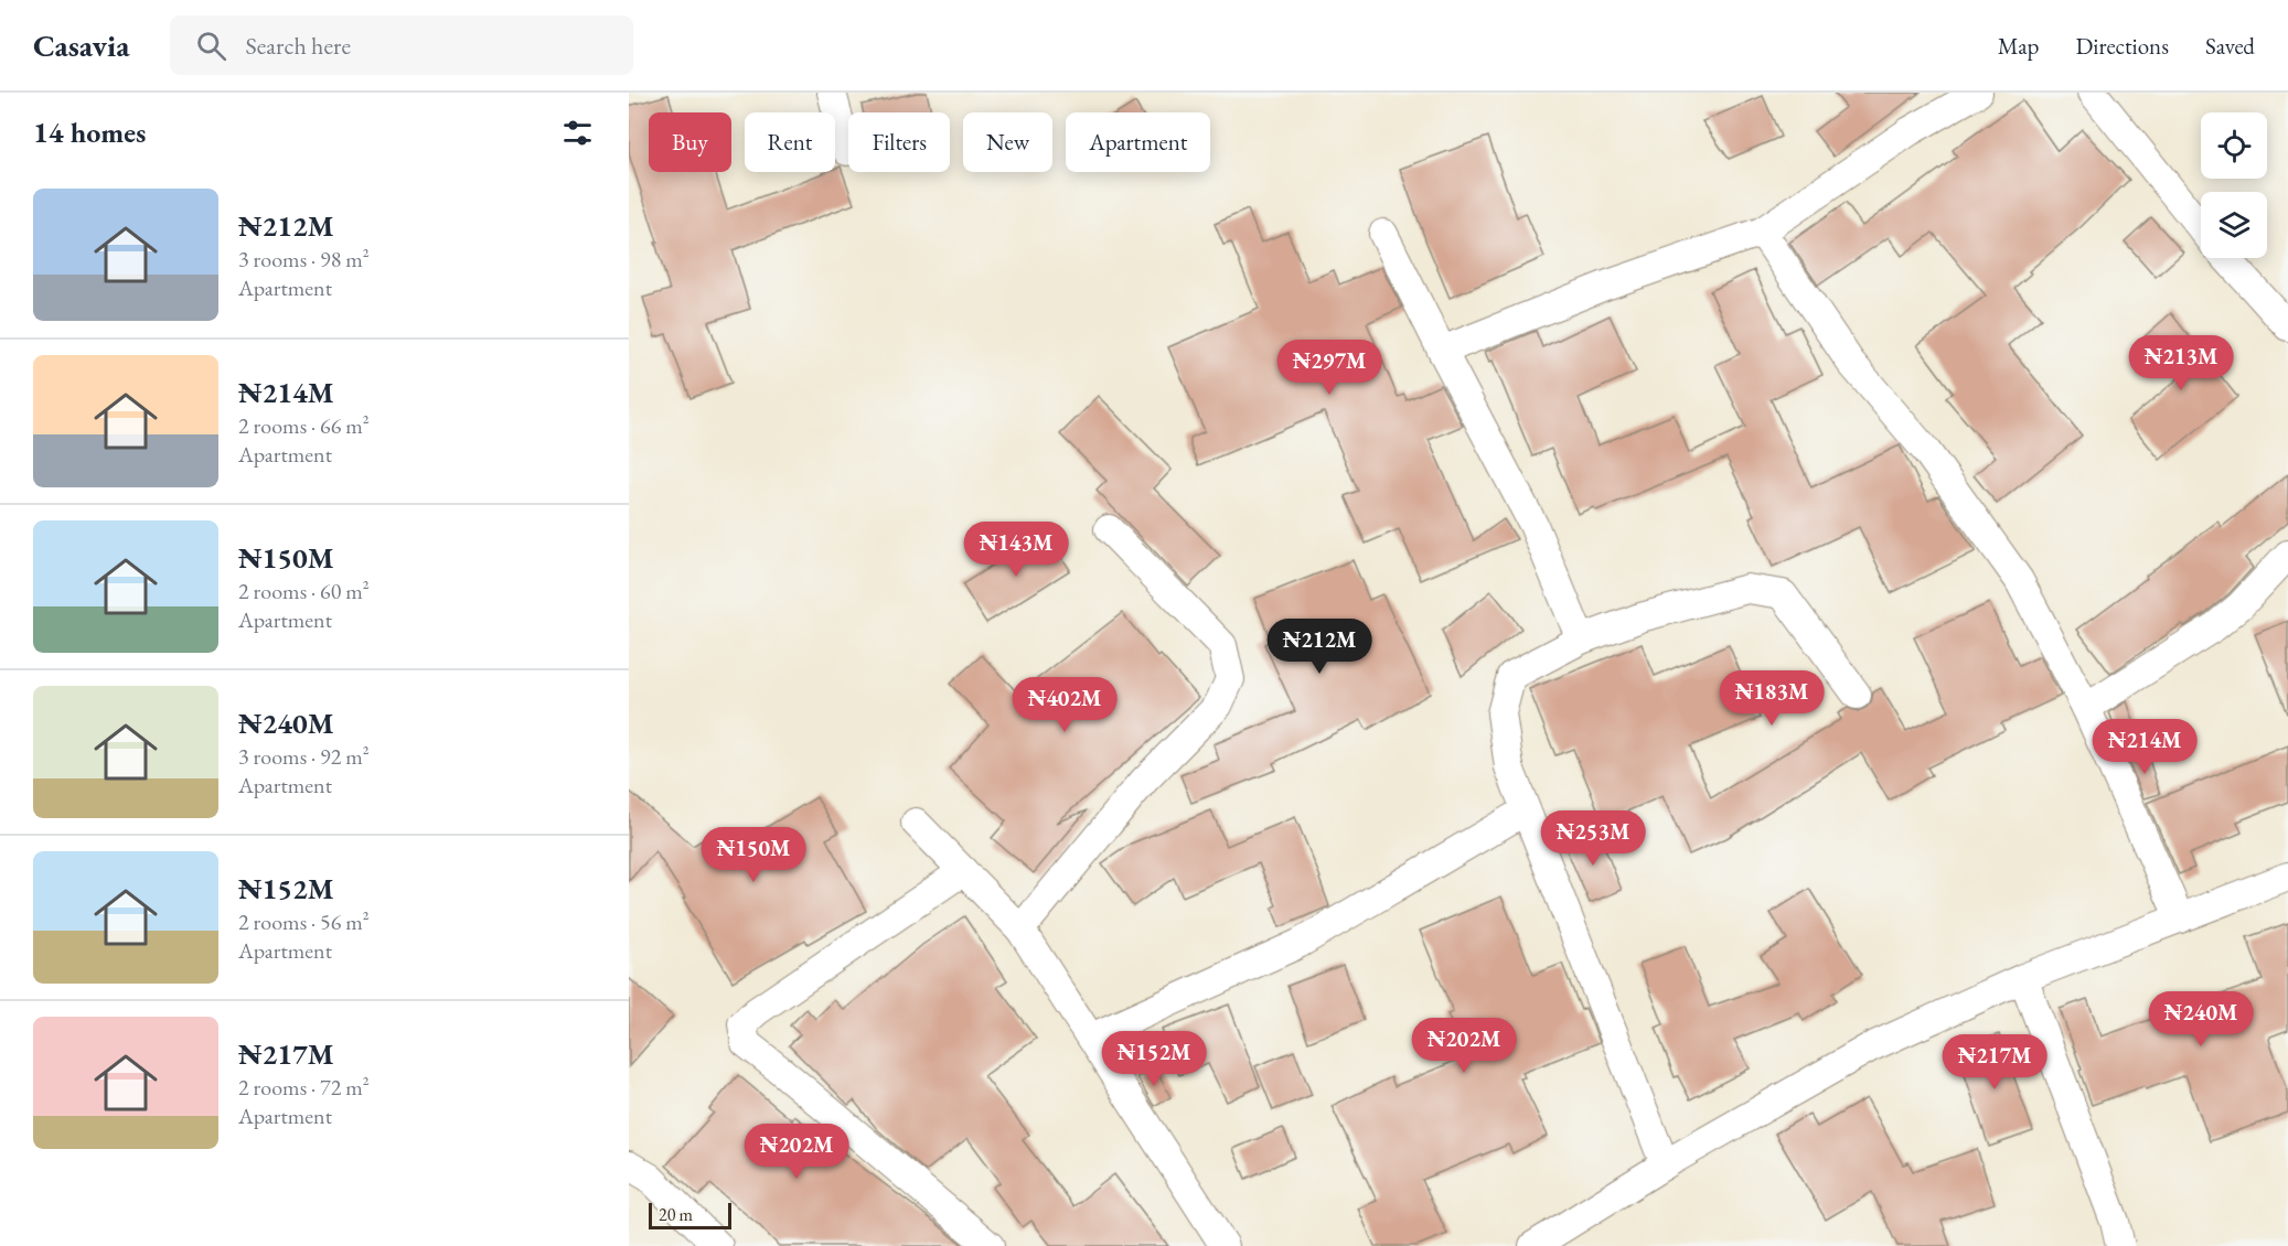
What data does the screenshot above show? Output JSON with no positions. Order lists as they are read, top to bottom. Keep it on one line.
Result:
{"scale_bar":"20 m","page":{"header":"Casavia","search":"Search here","nav":["Map","Directions","Saved"],"heading":"14 homes","chip":["Buy","Rent","Filters","New","Apartment"],"list":[{"name":"₦212M","note":"3 rooms · 98 m² · Apartment"},{"name":"₦214M","note":"2 rooms · 66 m² · Apartment"},{"name":"₦150M","note":"2 rooms · 60 m² · Apartment"},{"name":"₦240M","note":"3 rooms · 92 m² · Apartment"},{"name":"₦152M","note":"2 rooms · 56 m² · Apartment"},{"name":"₦217M","note":"2 rooms · 72 m² · Apartment"}],"price":["₦213M","₦297M","₦143M","₦212M","₦183M","₦402M","₦214M","₦253M","₦150M","₦240M","₦202M","₦152M","₦217M","₦202M"],"scale":"20 m"}}
